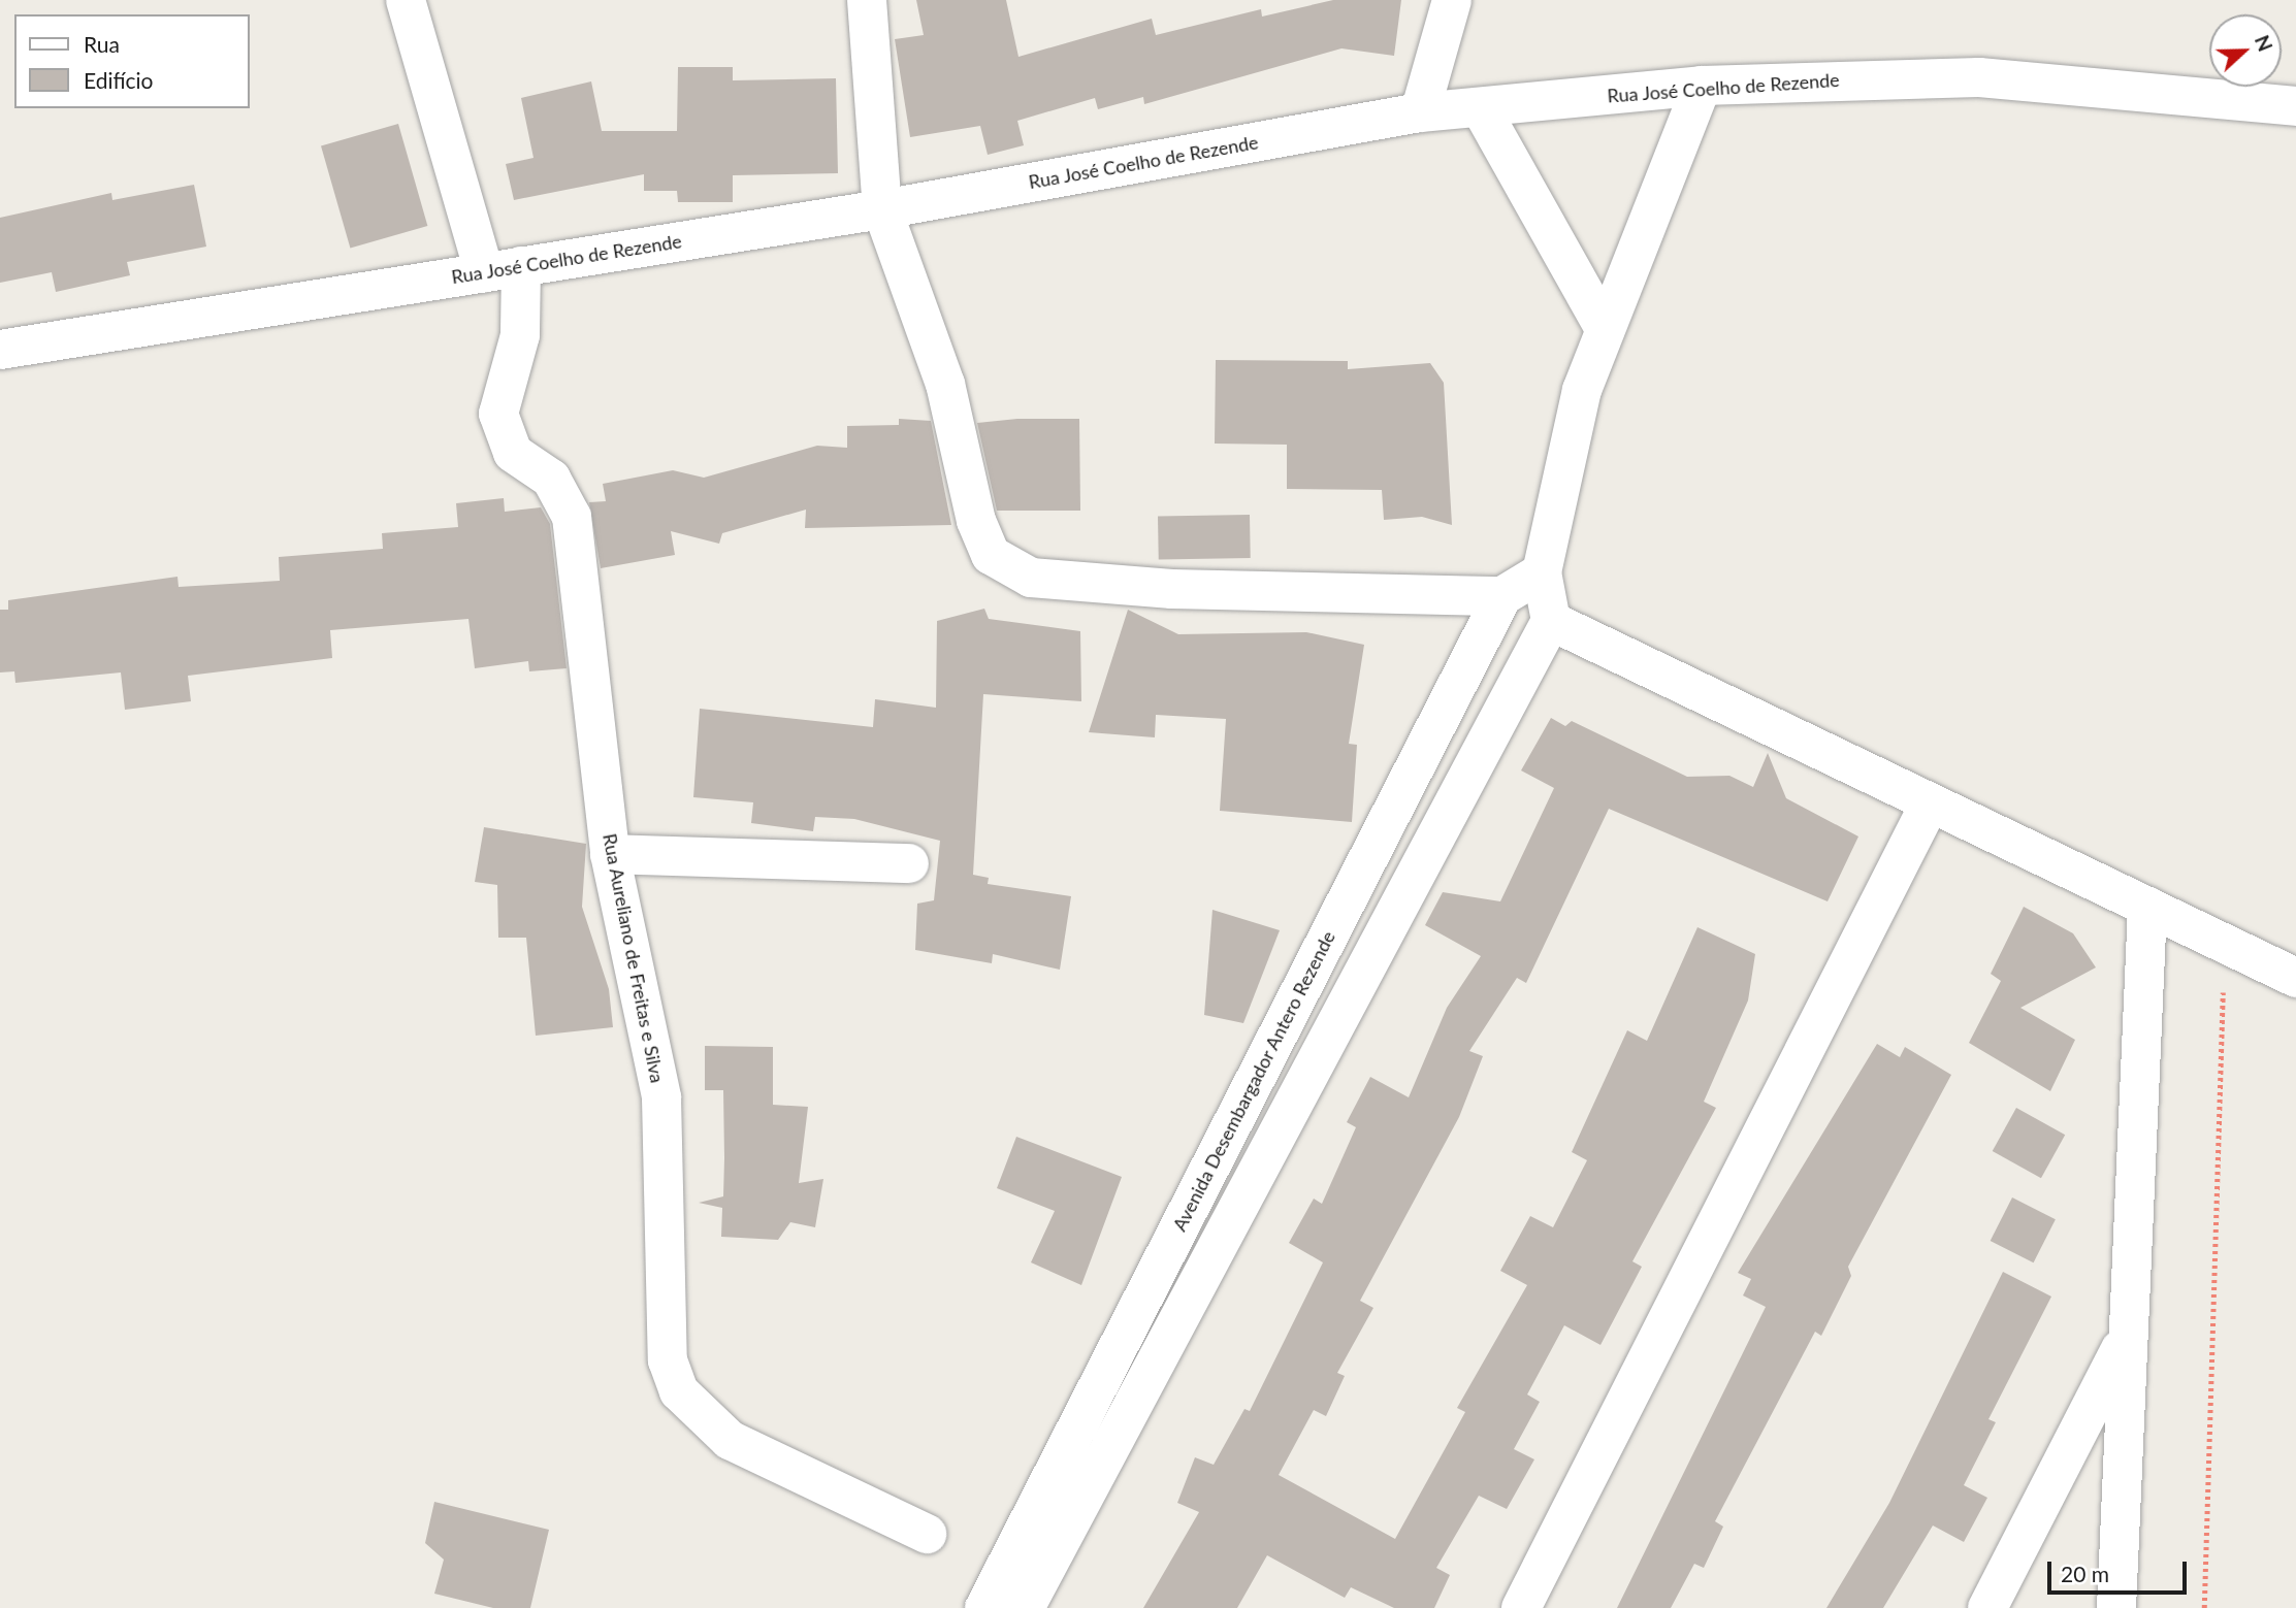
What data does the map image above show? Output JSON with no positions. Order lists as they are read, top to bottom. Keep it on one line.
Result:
{"streets":{"street":["Rua José Coelho de Rezende","Rua Aureliano de Freitas e Silva","Avenida Desembargador Antero Rezende"]},"crossings":[["Rua José Coelho de Rezende","Rua Aureliano de Freitas e Silva"]],"legend":["Rua","Edifício"],"scale_bar":"20 m","north":"right"}
